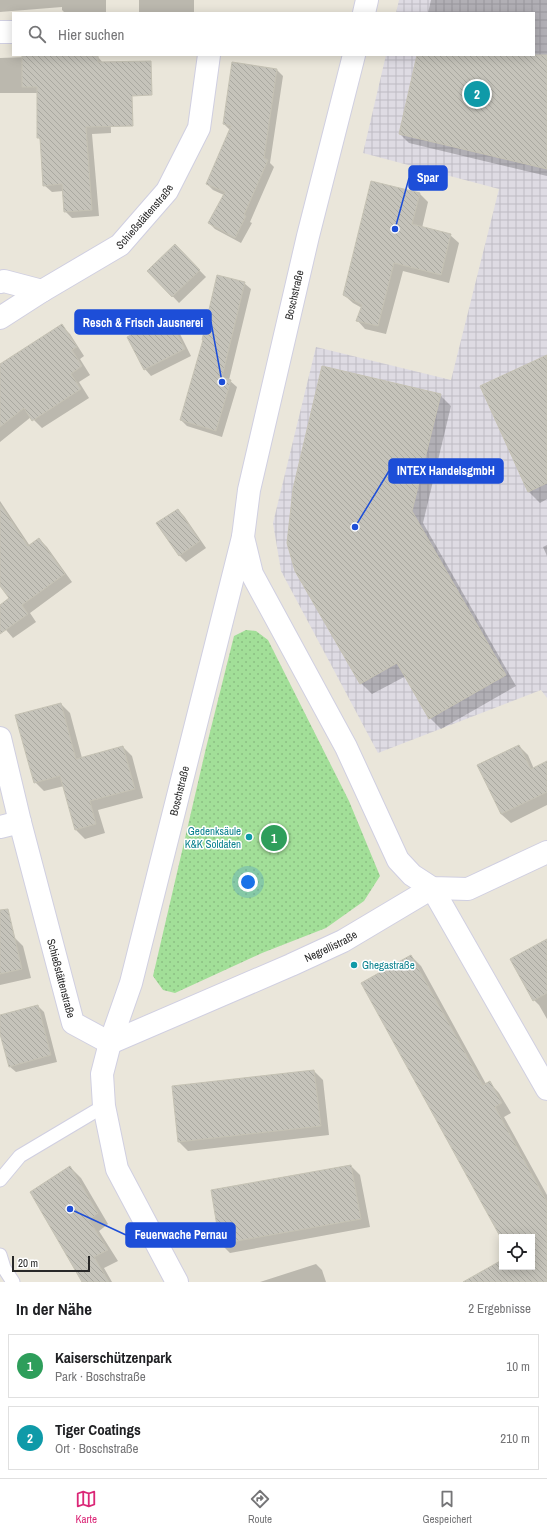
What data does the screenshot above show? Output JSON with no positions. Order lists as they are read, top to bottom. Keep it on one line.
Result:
{"streets":{"street":["Schießstättenstraße","Boschstraße","Negrellistraße"]},"crossings":[["Schießstättenstraße","Boschstraße"],["Schießstättenstraße","Negrellistraße"],["Boschstraße","Negrellistraße"]],"places":["Spar","Resch & Frisch Jausnerei","INTEX HandelsgmbH","Gedenksäule K&K Soldaten","Ghegastraße","Feuerwache Pernau"],"scale_bar":"20 m","page":{"search":"Hier suchen","pins":["2","1"],"scale":"20 m","heading":["In der Nähe","2 Ergebnisse"],"list":[{"mark":"1","name":"Kaiserschützenpark","note":"Park · Boschstraße","value":"10 m"},{"mark":"2","name":"Tiger Coatings","note":"Ort · Boschstraße","value":"210 m"}],"nav":["Karte","Route","Gespeichert"]}}
